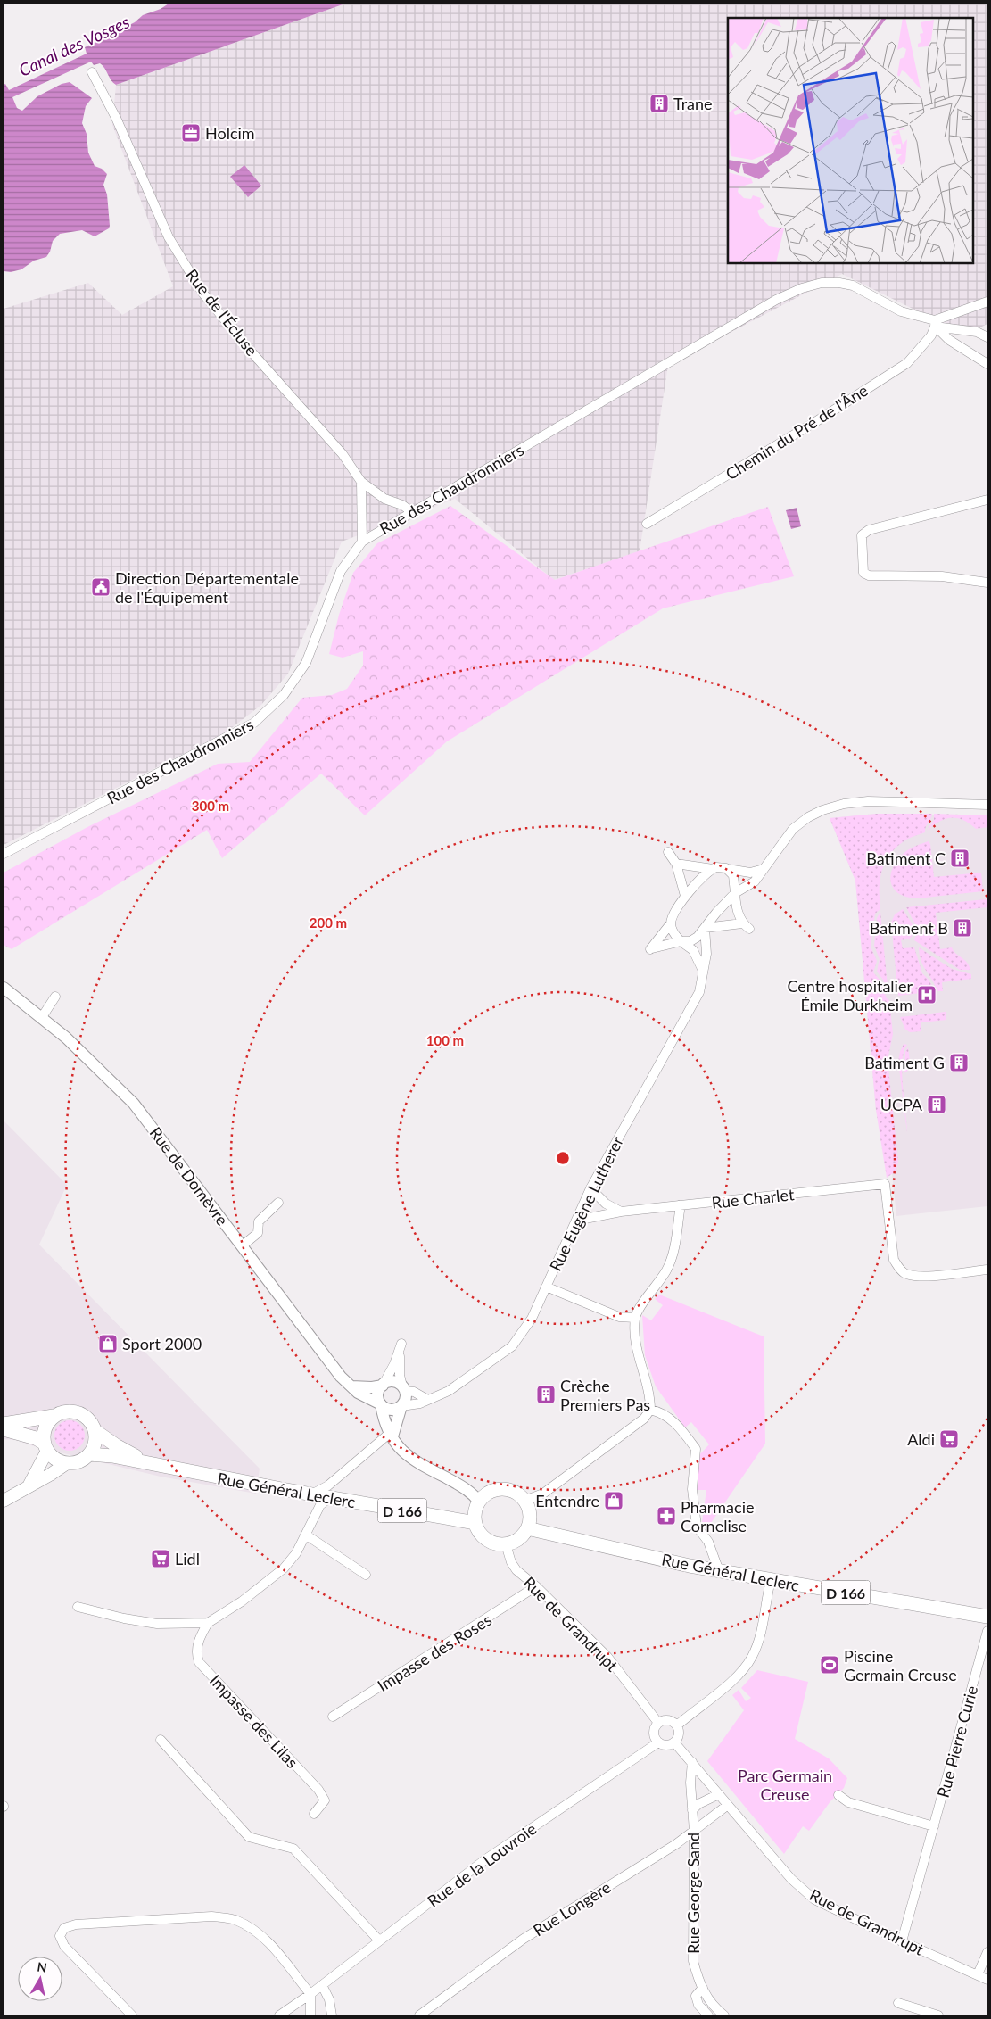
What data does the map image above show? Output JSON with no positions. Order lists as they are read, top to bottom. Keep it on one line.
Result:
{"streets":{"main road":["Rue Général Leclerc","D 166"],"street":["Rue de l'Écluse","Chemin du Pré de l'Âne","Rue des Chaudronniers","Rue de Domèvre","Rue Charlet","Rue Eugène Lutherer","Rue de Grandrupt","Impasse des Roses","Impasse des Lilas","Rue Pierre Curie","Rue de la Louvroie","Rue George Sand","Rue Longère"]},"crossings":[["Rue de l'Écluse","Rue des Chaudronniers"],["Chemin du Pré de l'Âne","Rue des Chaudronniers"],["Rue de Domèvre","Rue Eugène Lutherer"],["Rue Charlet","Rue Eugène Lutherer"],["Rue Général Leclerc","Rue de Grandrupt"],["Rue de Grandrupt","Impasse des Roses"],["Rue de Grandrupt","Rue Pierre Curie"],["Rue de Grandrupt","Rue de la Louvroie"],["Rue de Grandrupt","Rue George Sand"],["Rue de Grandrupt","Rue Longère"],["Rue George Sand","Rue Longère"]],"water":["Canal des Vosges"],"parks":["Parc Germain Creuse"],"places":{"building":["Trane","Batiment C","Batiment B","Batiment G","UCPA","Crèche Premiers Pas"],"office":["Holcim"],"public building":["Direction Départementale de l'Équipement"],"hospital":["Centre hospitalier Émile Durkheim"],"shop":["Sport 2000","Entendre"],"supermarket":["Aldi","Lidl"],"pharmacy":["Pharmacie Cornelise"],"sports":["Piscine Germain Creuse"]},"north":"top","rings":["300 m","200 m","100 m"]}
